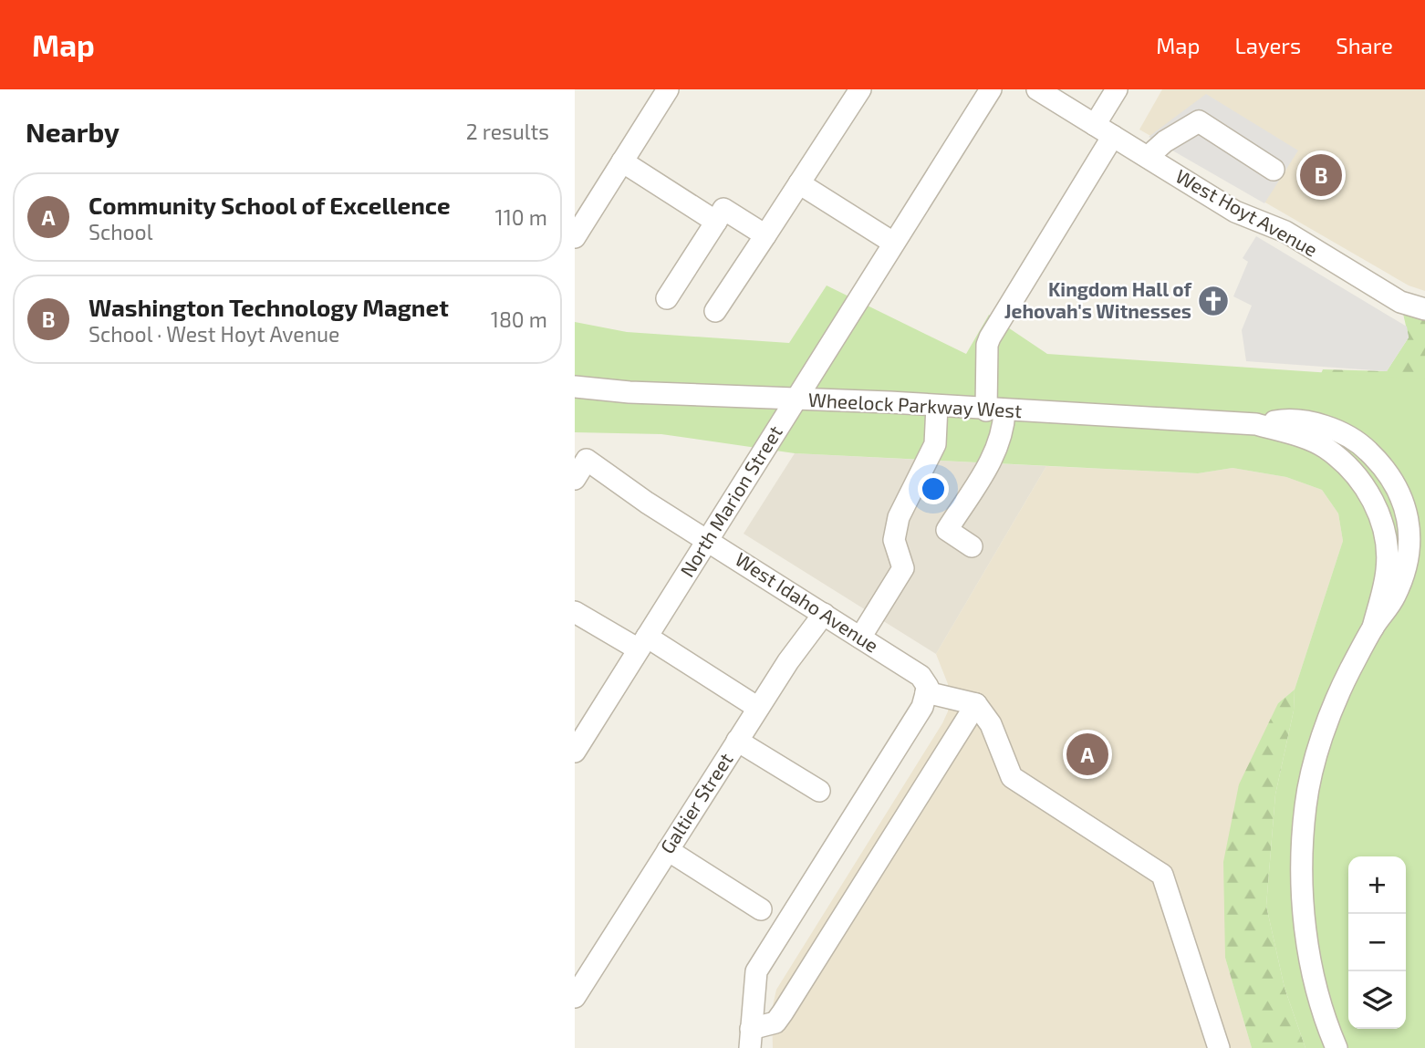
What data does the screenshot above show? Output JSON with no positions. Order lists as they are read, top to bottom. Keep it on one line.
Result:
{"streets":{"street":["West Hoyt Avenue","Wheelock Parkway West","North Marion Street","West Idaho Avenue","Galtier Street"]},"crossings":[["Wheelock Parkway West","North Marion Street"],["North Marion Street","West Idaho Avenue"],["West Idaho Avenue","Galtier Street"]],"places":{"church":["Kingdom Hall of Jehovah's Witnesses"]},"page":{"header":"Map","nav":["Map","Layers","Share"],"heading":["Nearby","2 results"],"pins":["B","A"],"list":[{"mark":"A","name":"Community School of Excellence","note":"School","value":"110 m"},{"mark":"B","name":"Washington Technology Magnet","note":"School · West Hoyt Avenue","value":"180 m"}],"map_buttons":["+","−"]}}
